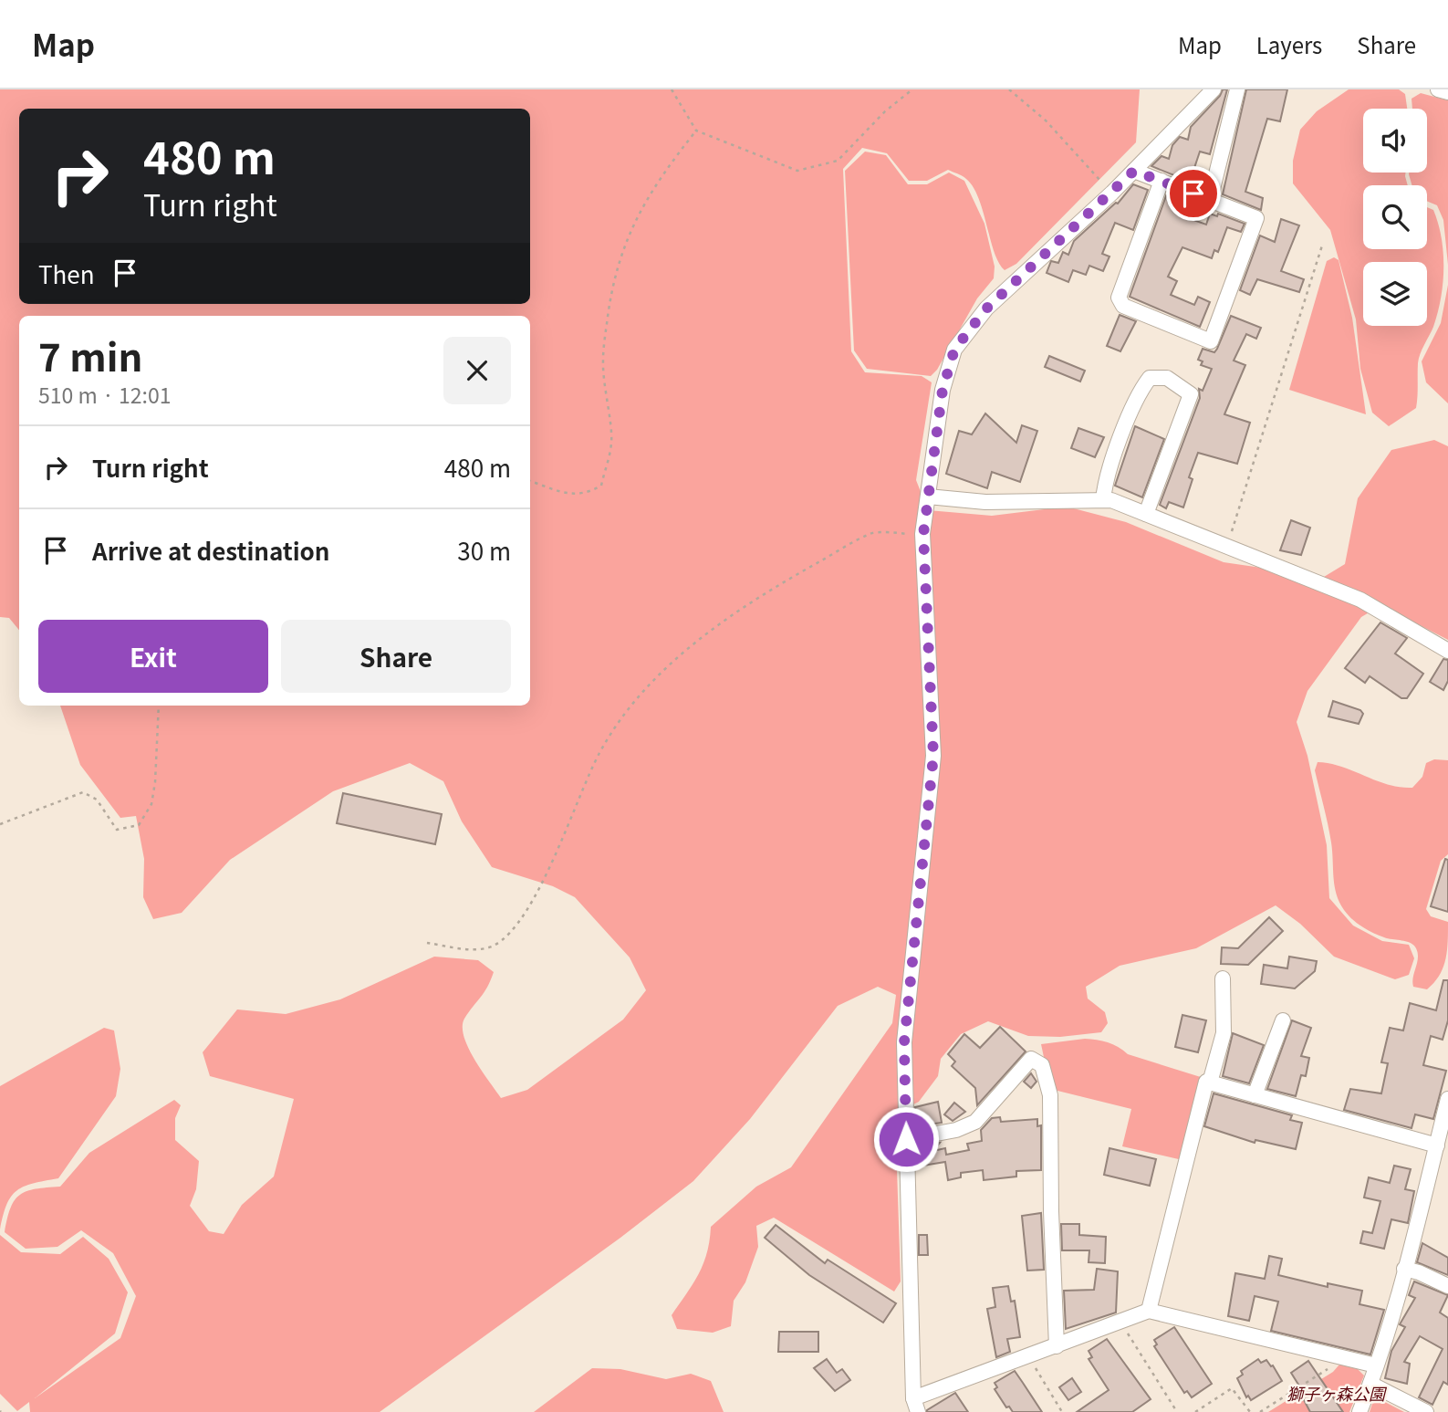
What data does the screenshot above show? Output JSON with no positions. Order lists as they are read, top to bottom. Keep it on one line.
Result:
{"parks":["獅子ヶ森公園"],"page":{"header":"Map","nav":["Map","Layers","Share"],"turn":["480 m","Turn right"],"then":"Then","heading":["7 min","510 m · 12:01"],"list":[{"name":"Turn right","value":"480 m"},{"name":"Arrive at destination","value":"30 m"}],"buttons":["Exit","Share"]}}
